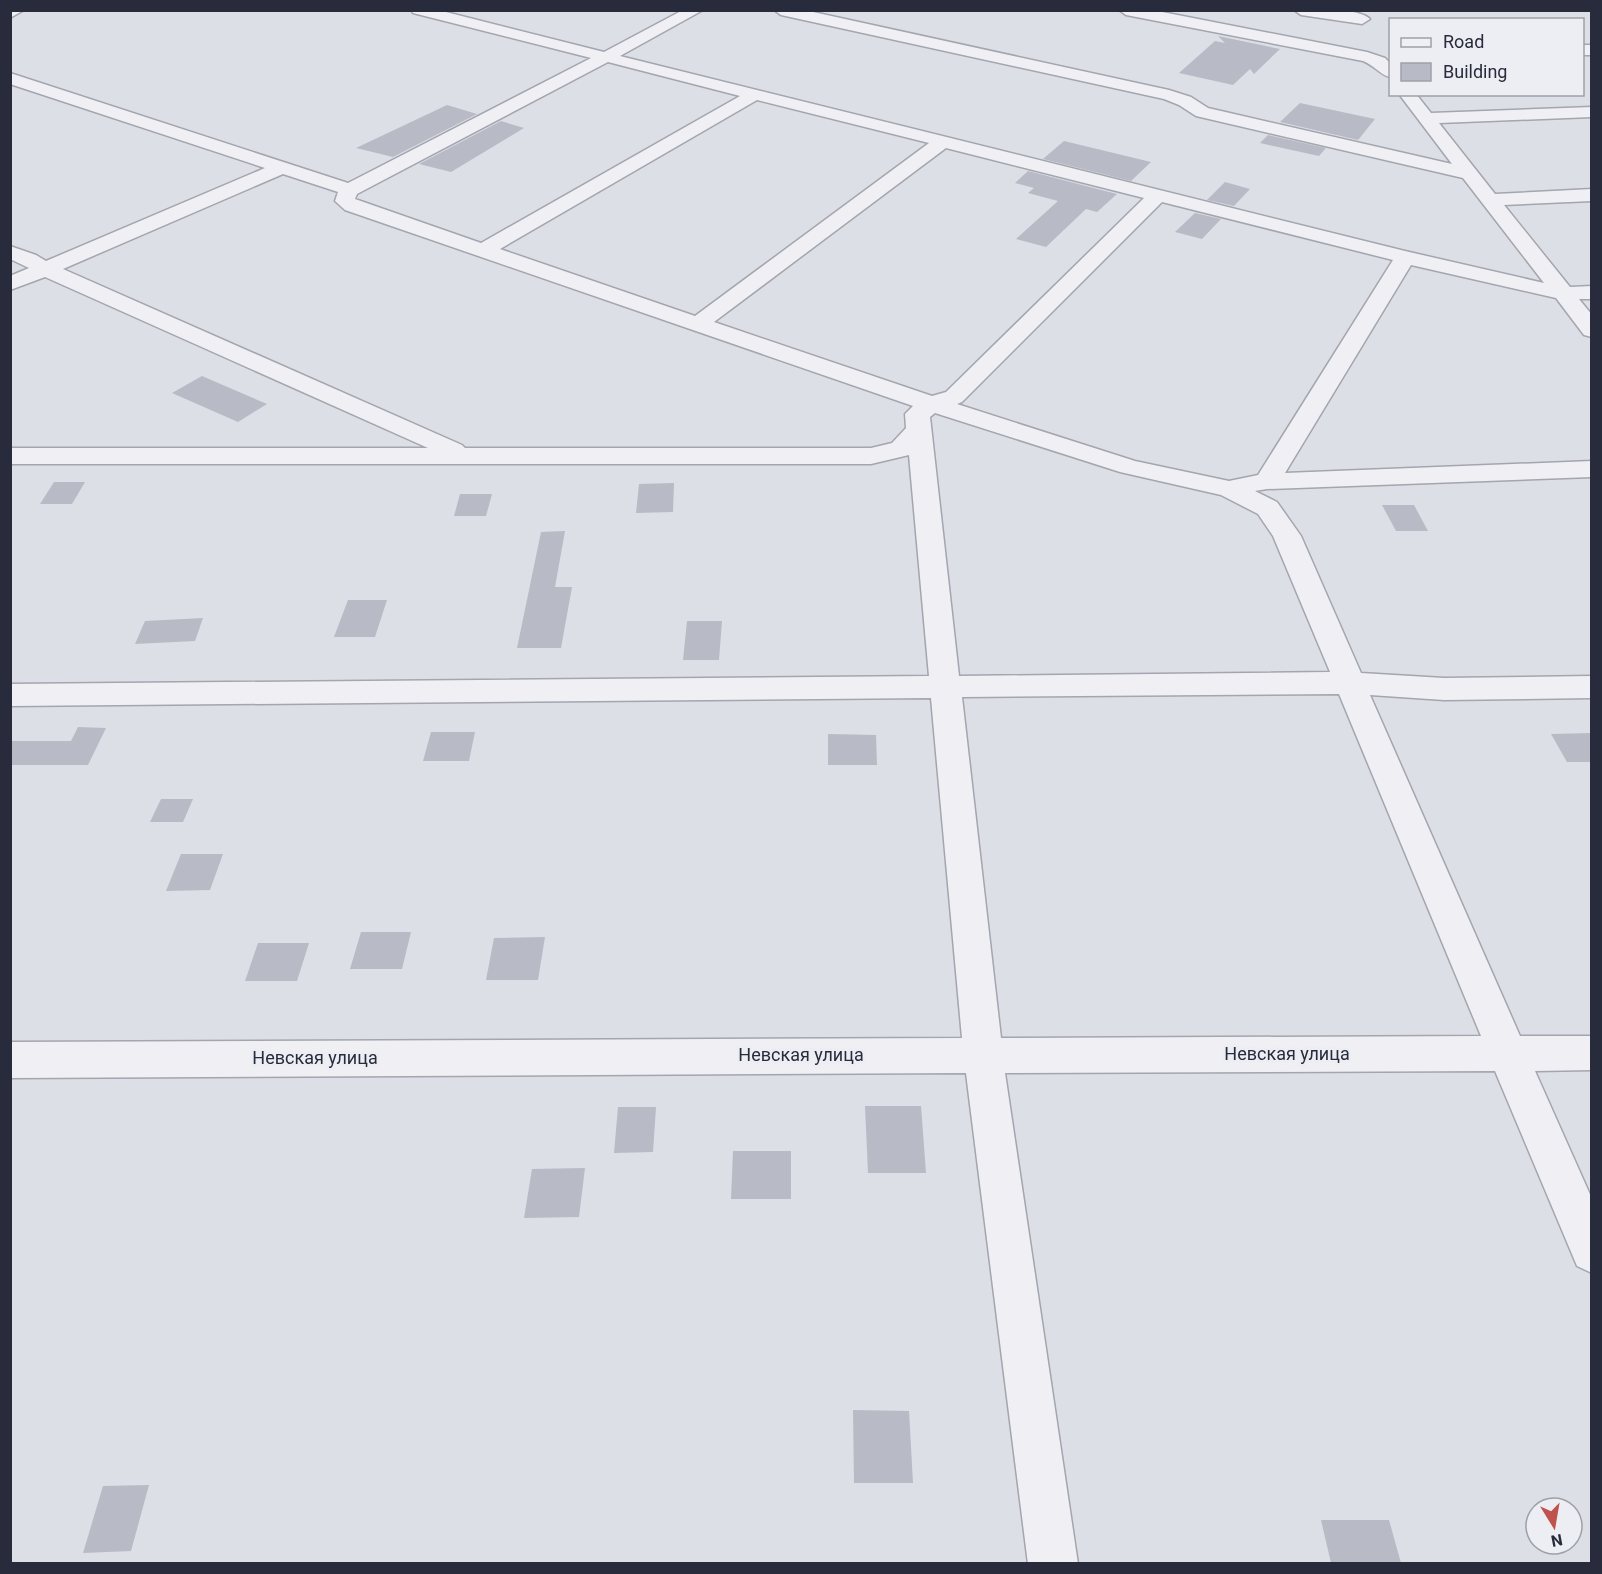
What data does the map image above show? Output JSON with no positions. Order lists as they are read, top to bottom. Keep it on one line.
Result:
{"streets":{"street":["Невская улица"]},"legend":["Road","Building"],"north":"bottom"}
